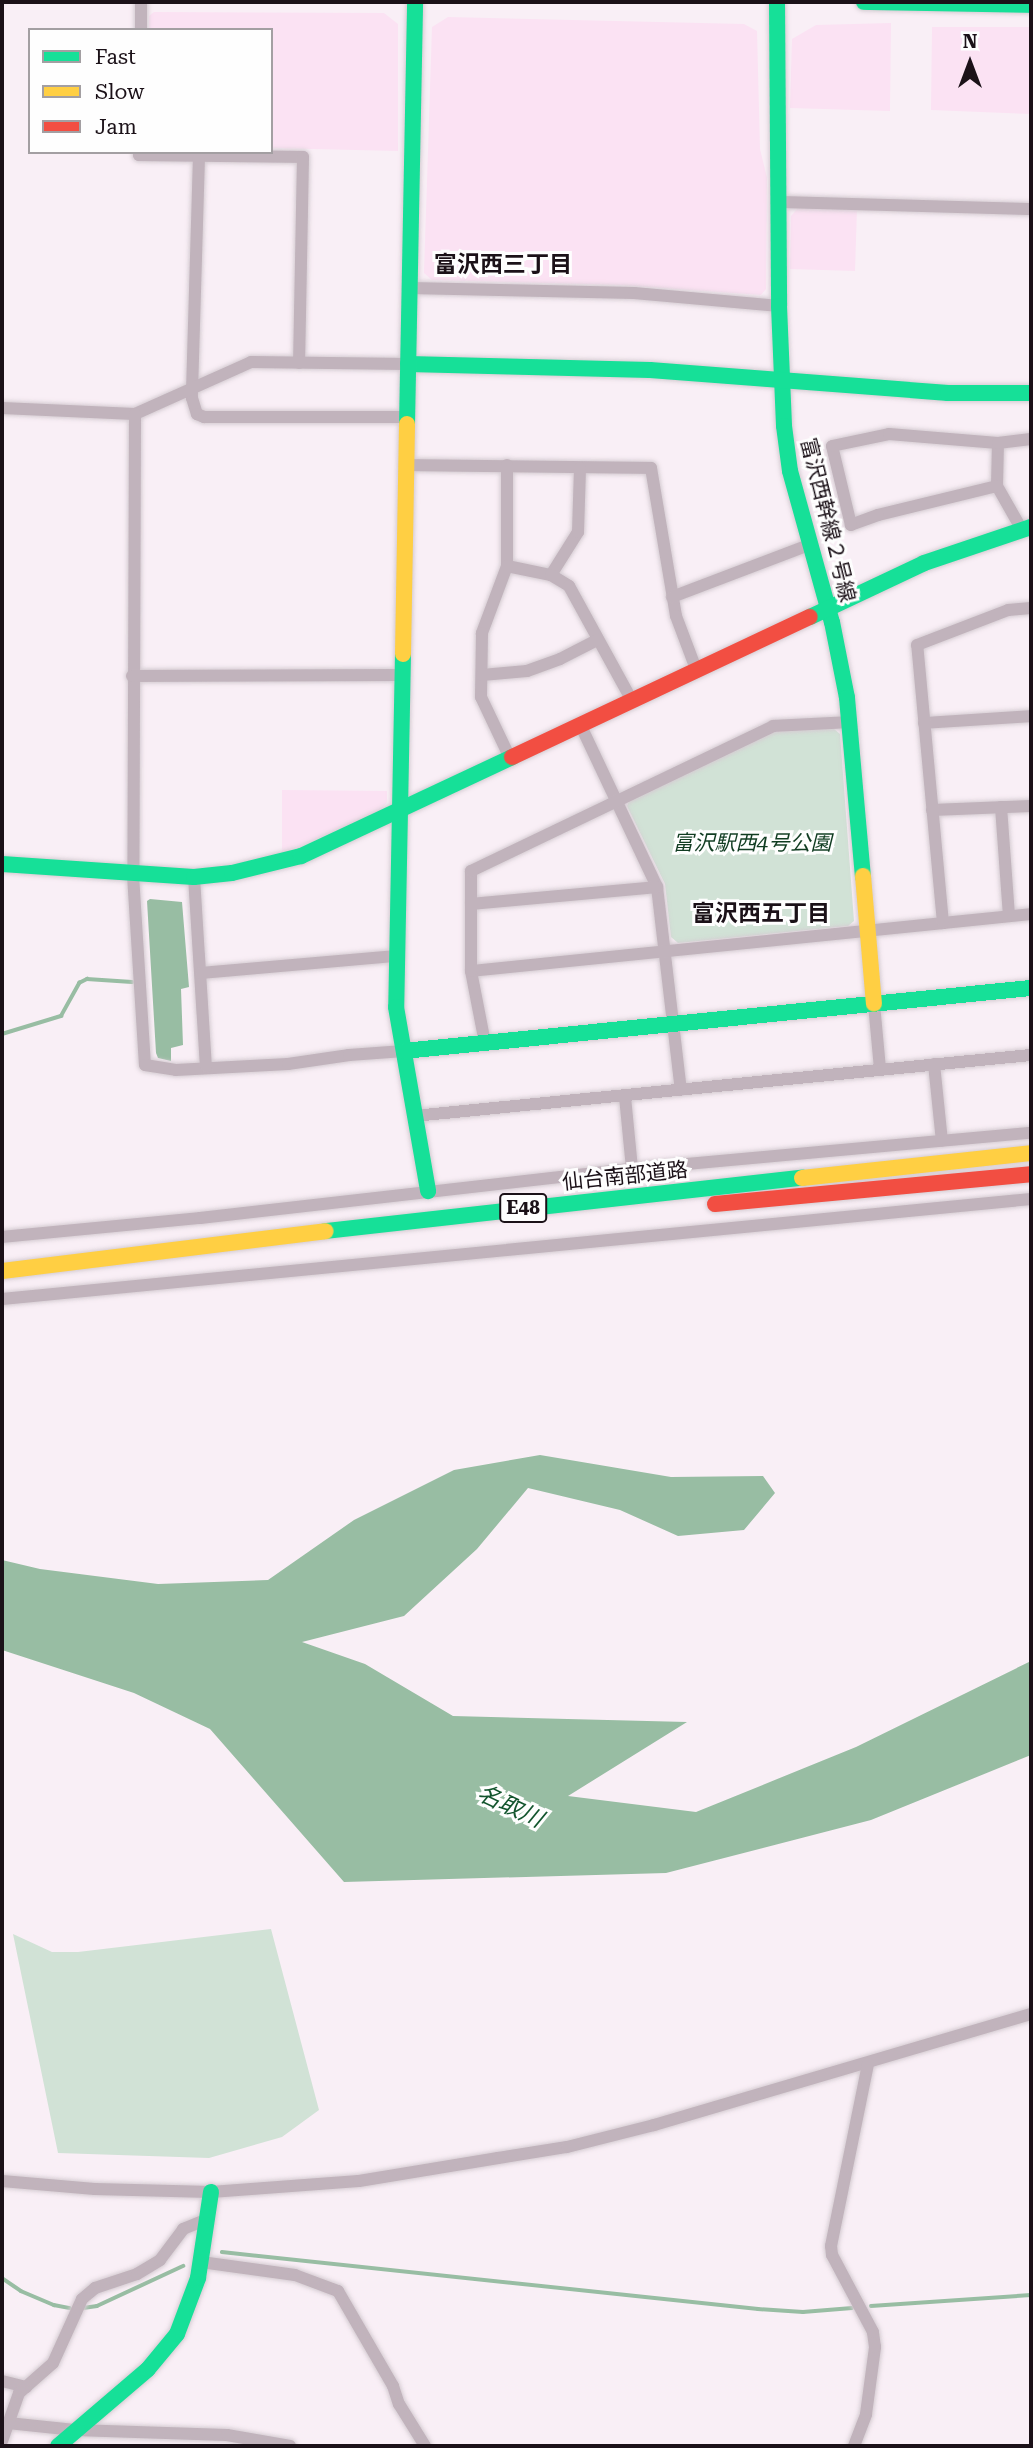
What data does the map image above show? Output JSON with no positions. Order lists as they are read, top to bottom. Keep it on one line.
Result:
{"streets":{"main road":["富沢西幹線２号線","仙台南部道路","E48"]},"districts":["富沢西三丁目","富沢西五丁目"],"water":["名取川"],"parks":["富沢駅西4号公園"],"legend":["Fast","Slow","Jam"],"north":"top"}
